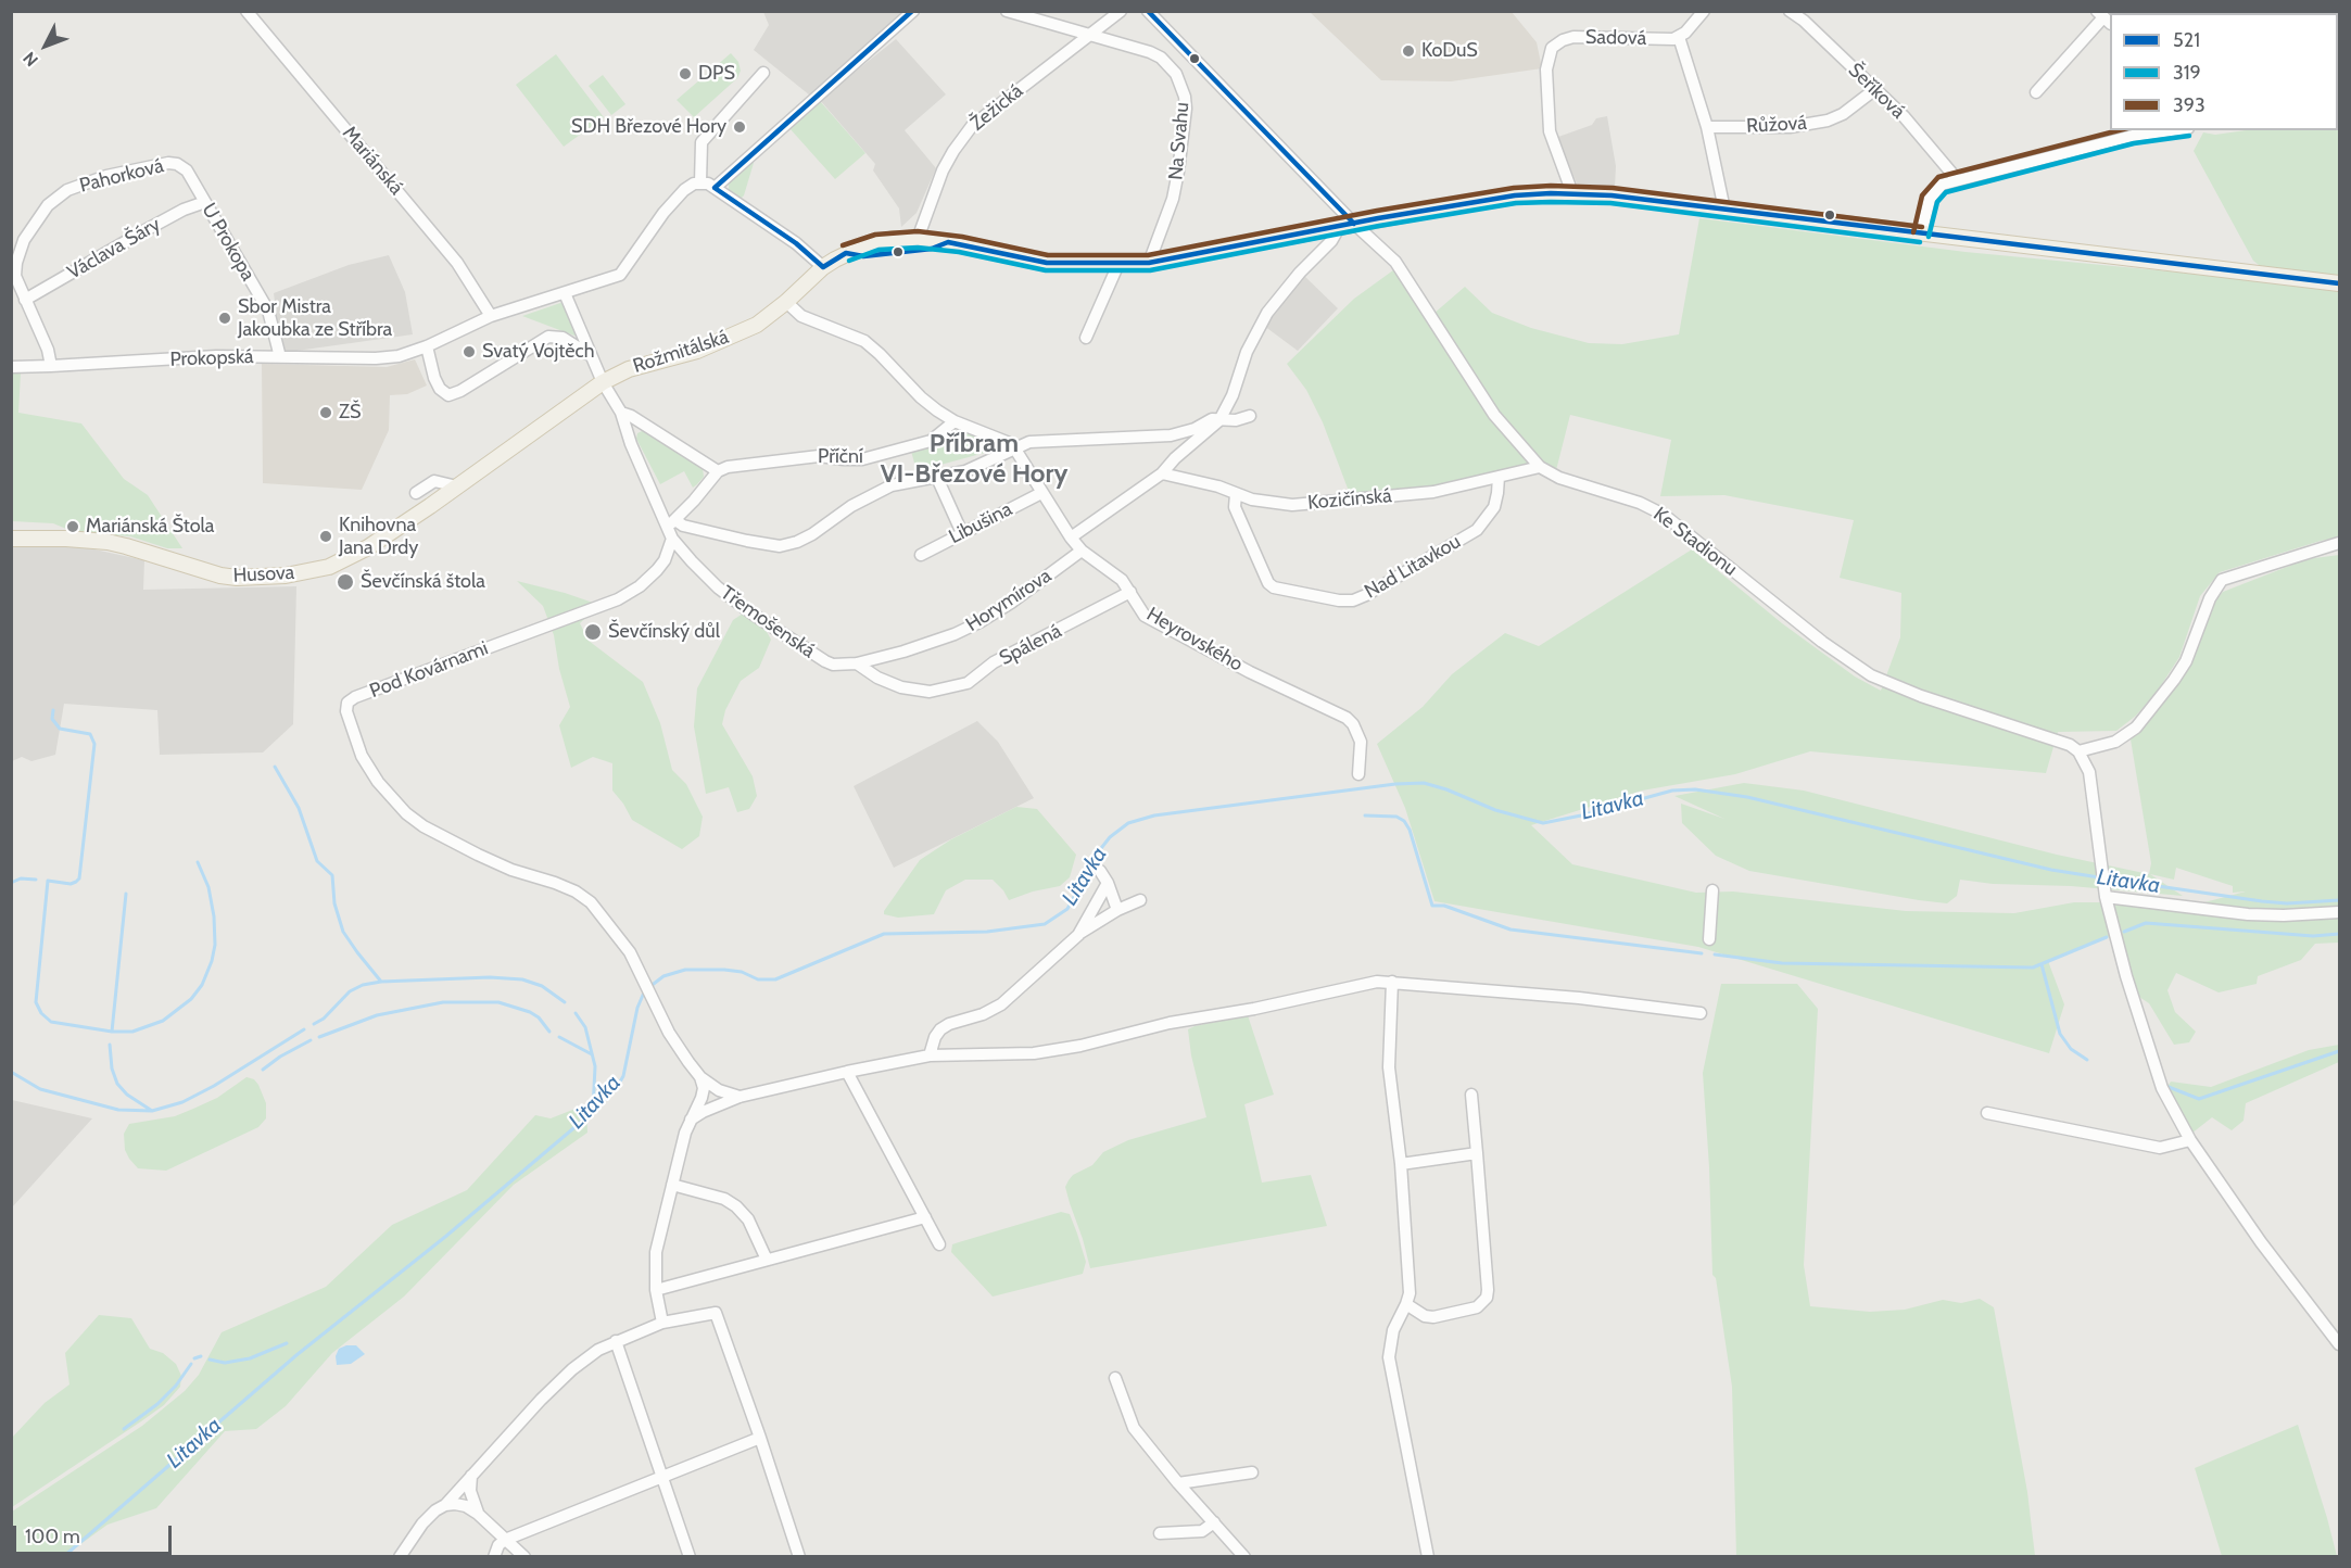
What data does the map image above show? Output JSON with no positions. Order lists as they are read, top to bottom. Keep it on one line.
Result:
{"streets":{"main road":["Rožmitálská","Husova"],"street":["Sadová","Šeříková","Žežická","Růžová","Na Svahu","Mariánská","Pahorková","U Prokopa","Václava Šáry","Prokopská","Příční","Kozičínská","Libušina","Ke Stadionu","Nad Litavkou","Horymírova","Třemošenská","Heyrovského","Spálená","Pod Kovárnami"]},"crossings":[["Sadová","Rožmitálská"],["Šeříková","Růžová"],["Žežická","Na Svahu"],["Žežická","Rožmitálská"],["Na Svahu","Rožmitálská"],["Mariánská","Prokopská"],["Pahorková","U Prokopa"],["Pahorková","Václava Šáry"],["Pahorková","Prokopská"],["U Prokopa","Václava Šáry"],["U Prokopa","Prokopská"],["Rožmitálská","Ke Stadionu"],["Rožmitálská","Husova"],["Rožmitálská","Třemošenská"],["Prokopská","Třemošenská"],["Kozičínská","Ke Stadionu"],["Kozičínská","Nad Litavkou"],["Libušina","Heyrovského"],["Husova","Třemošenská"],["Horymírova","Třemošenská"],["Horymírova","Heyrovského"],["Třemošenská","Spálená"],["Třemošenská","Pod Kovárnami"],["Heyrovského","Spálená"]],"districts":["Příbram VI-Březové Hory"],"water":["Litavka"],"places":["KoDuS","DPS","SDH Březové Hory","Sbor Mistra Jakoubka ze Stříbra","Svatý Vojtěch","ZŠ","Mariánská Štola","Knihovna Jana Drdy","Ševčínská štola","Ševčínský důl"],"lines":["transit line 521","transit line 393","transit line 319"],"legend":["521","319","393"],"scale_bar":"100 m","north":"bottom left"}
